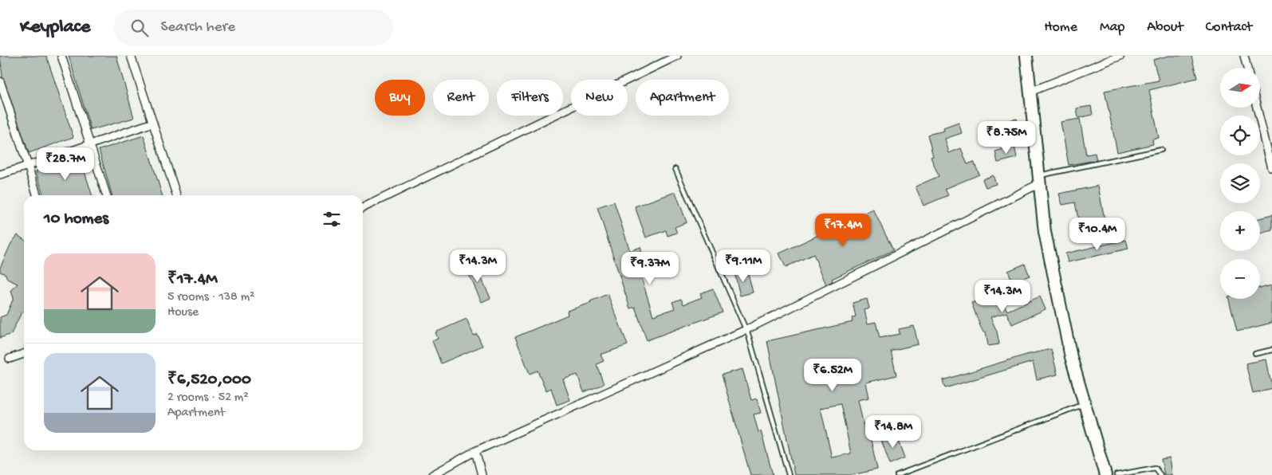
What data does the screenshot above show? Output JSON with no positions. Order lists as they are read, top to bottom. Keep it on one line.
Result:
{"north":"right","page":{"header":"Keyplace","search":"Search here","nav":["Home","Map","About","Contact"],"map_buttons":["+","−"],"chip":["Buy","Rent","Filters","New","Apartment"],"price":["₹8.75M","₹28.7M","₹17.4M","₹10.4M","₹14.3M","₹9.11M","₹9.37M","₹14.3M","₹6.52M","₹14.8M"],"heading":"10 homes","list":[{"name":"₹17.4M","note":"5 rooms · 138 m² · House"},{"name":"₹6,520,000","note":"2 rooms · 52 m² · Apartment"}]}}
